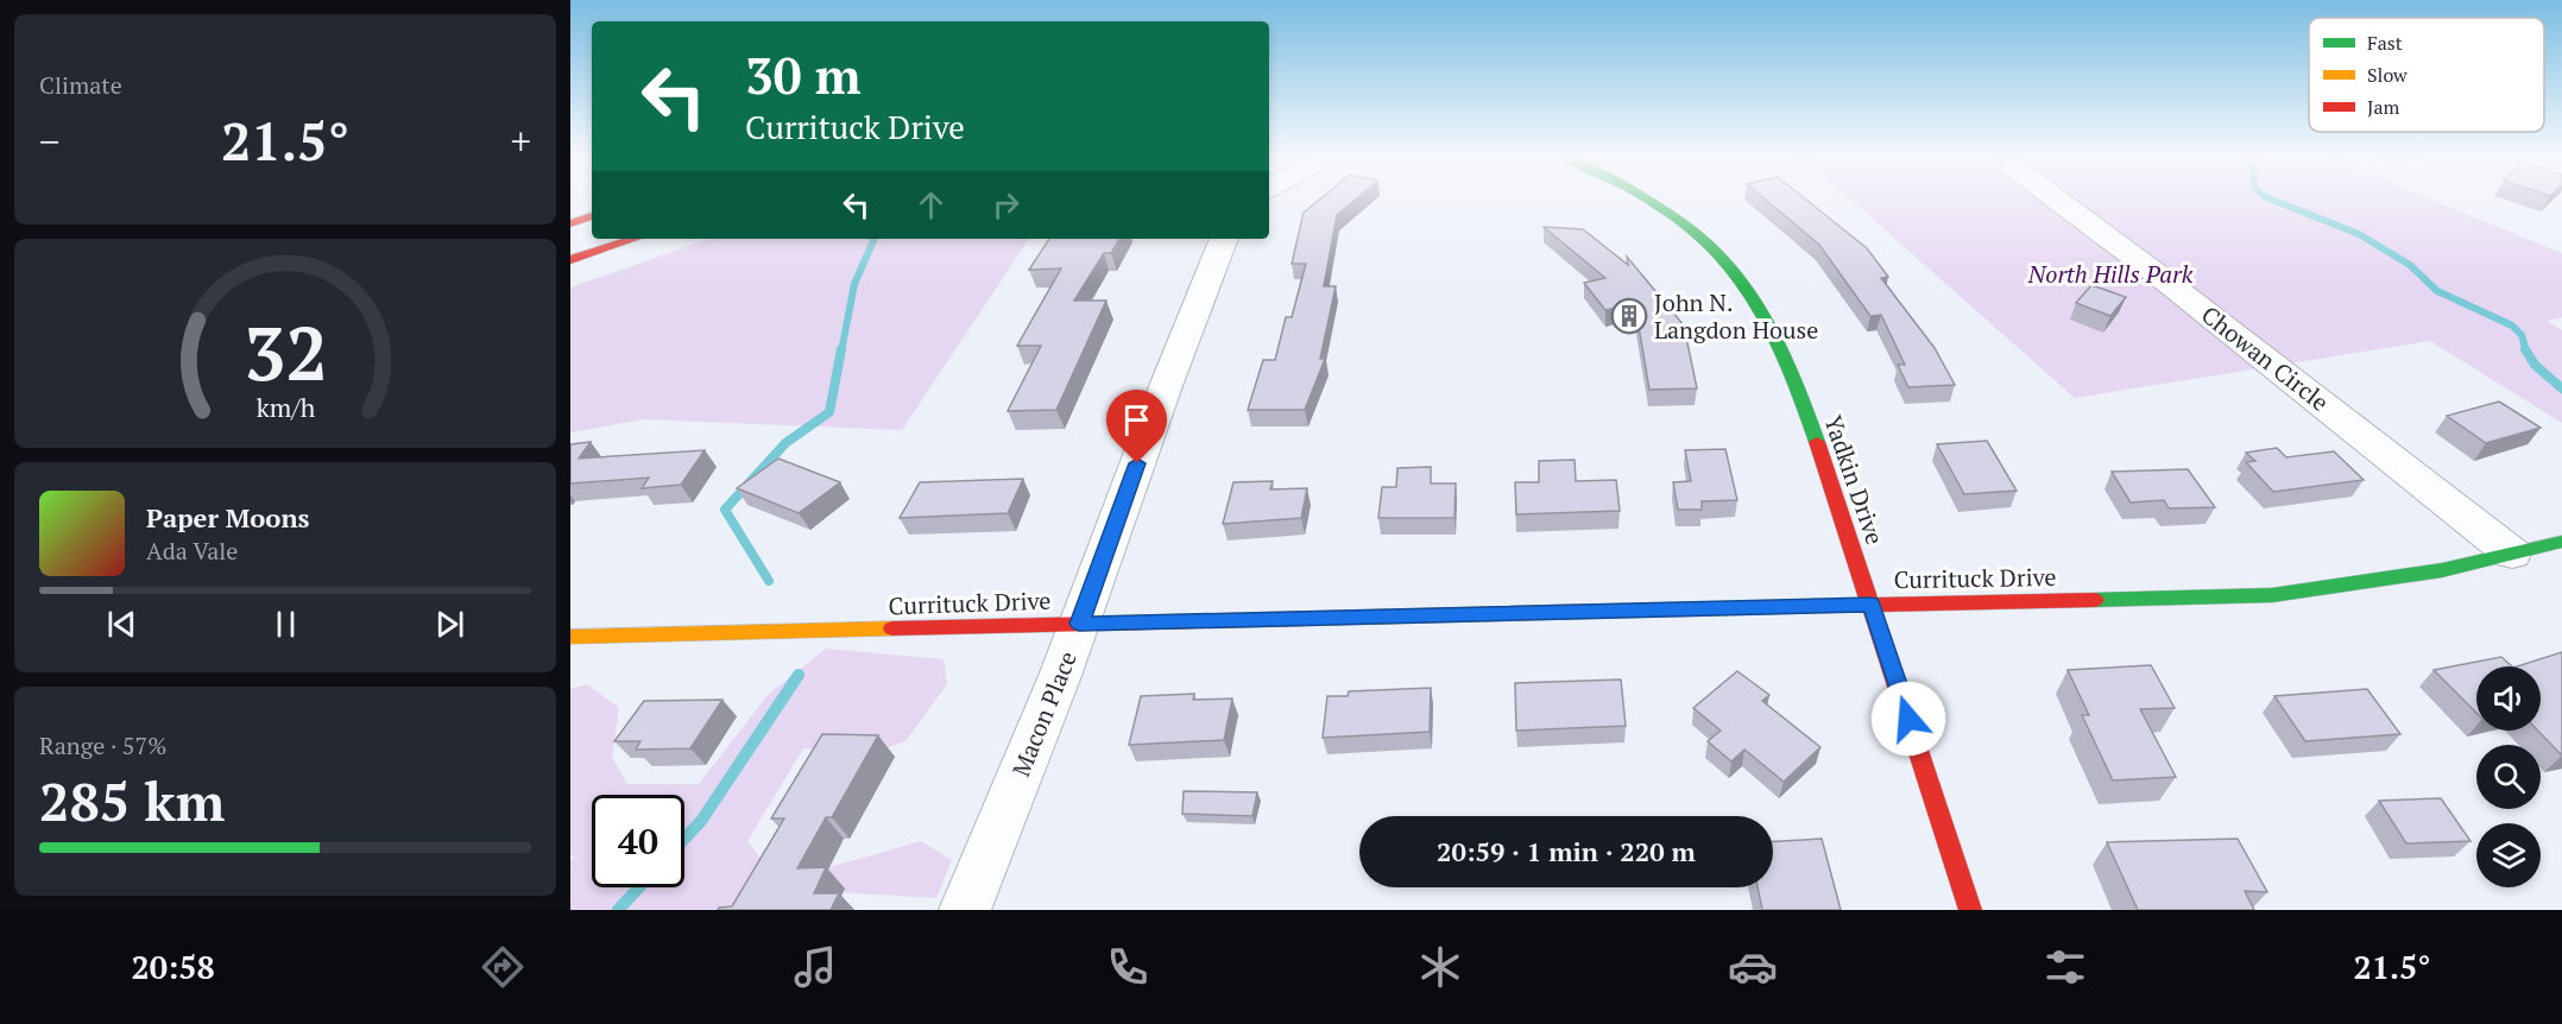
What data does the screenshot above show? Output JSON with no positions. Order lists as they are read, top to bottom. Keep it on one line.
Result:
{"streets":{"main road":["Yadkin Drive","Currituck Drive"],"street":["Chowan Circle","Macon Place"]},"crossings":[["Chowan Circle","Currituck Drive"],["Yadkin Drive","Currituck Drive"],["Currituck Drive","Macon Place"]],"parks":["North Hills Park"],"places":{"building":["John N. Langdon House"]},"legend":["Fast","Slow","Jam"],"page":{"tile":["Climate",["Range · 57%","285 km"]],"turn":["30 m","Currituck Drive"],"heat":["−","21.5°","+"],"song":["Paper Moons","Ada Vale"],"limit":"40","trip":"20:59 · 1 min · 220 m","tabs":["20:58","21.5°"],"gauge":["32","km/h"]}}
